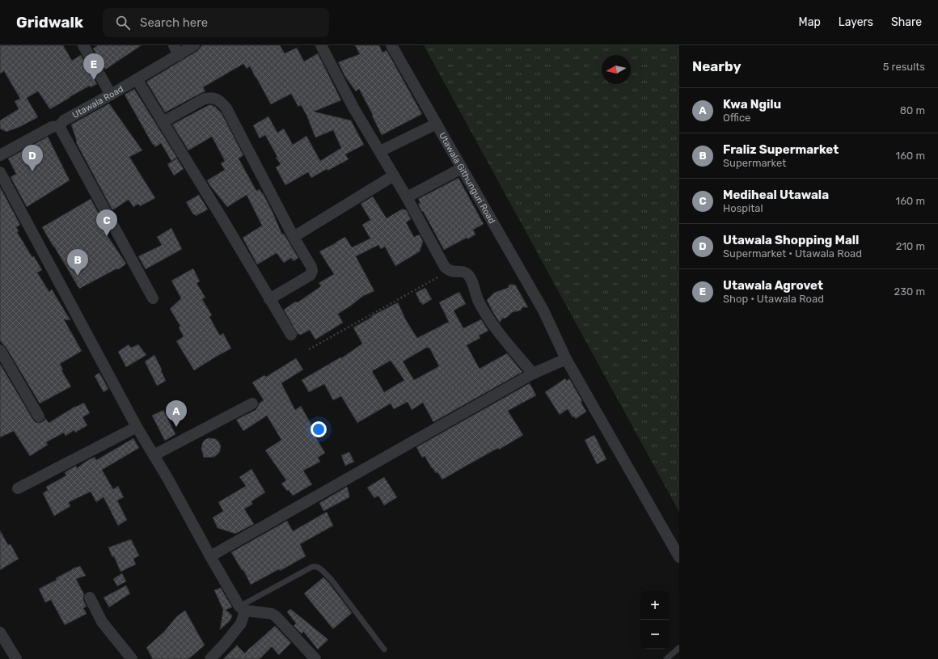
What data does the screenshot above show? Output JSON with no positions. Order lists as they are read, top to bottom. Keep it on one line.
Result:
{"streets":{"street":["Utawala Road","Utawala Githunguri Road"]},"north":"left","page":{"header":"Gridwalk","search":"Search here","nav":["Map","Layers","Share"],"heading":["Nearby","5 results"],"pins":["E","D","C","B","A"],"list":[{"mark":"A","name":"Kwa Ngilu","note":"Office","value":"80 m"},{"mark":"B","name":"Fraliz Supermarket","note":"Supermarket","value":"160 m"},{"mark":"C","name":"Mediheal Utawala","note":"Hospital","value":"160 m"},{"mark":"D","name":"Utawala Shopping Mall","note":"Supermarket · Utawala Road","value":"210 m"},{"mark":"E","name":"Utawala Agrovet","note":"Shop · Utawala Road","value":"230 m"}],"map_buttons":["+","−"]}}
